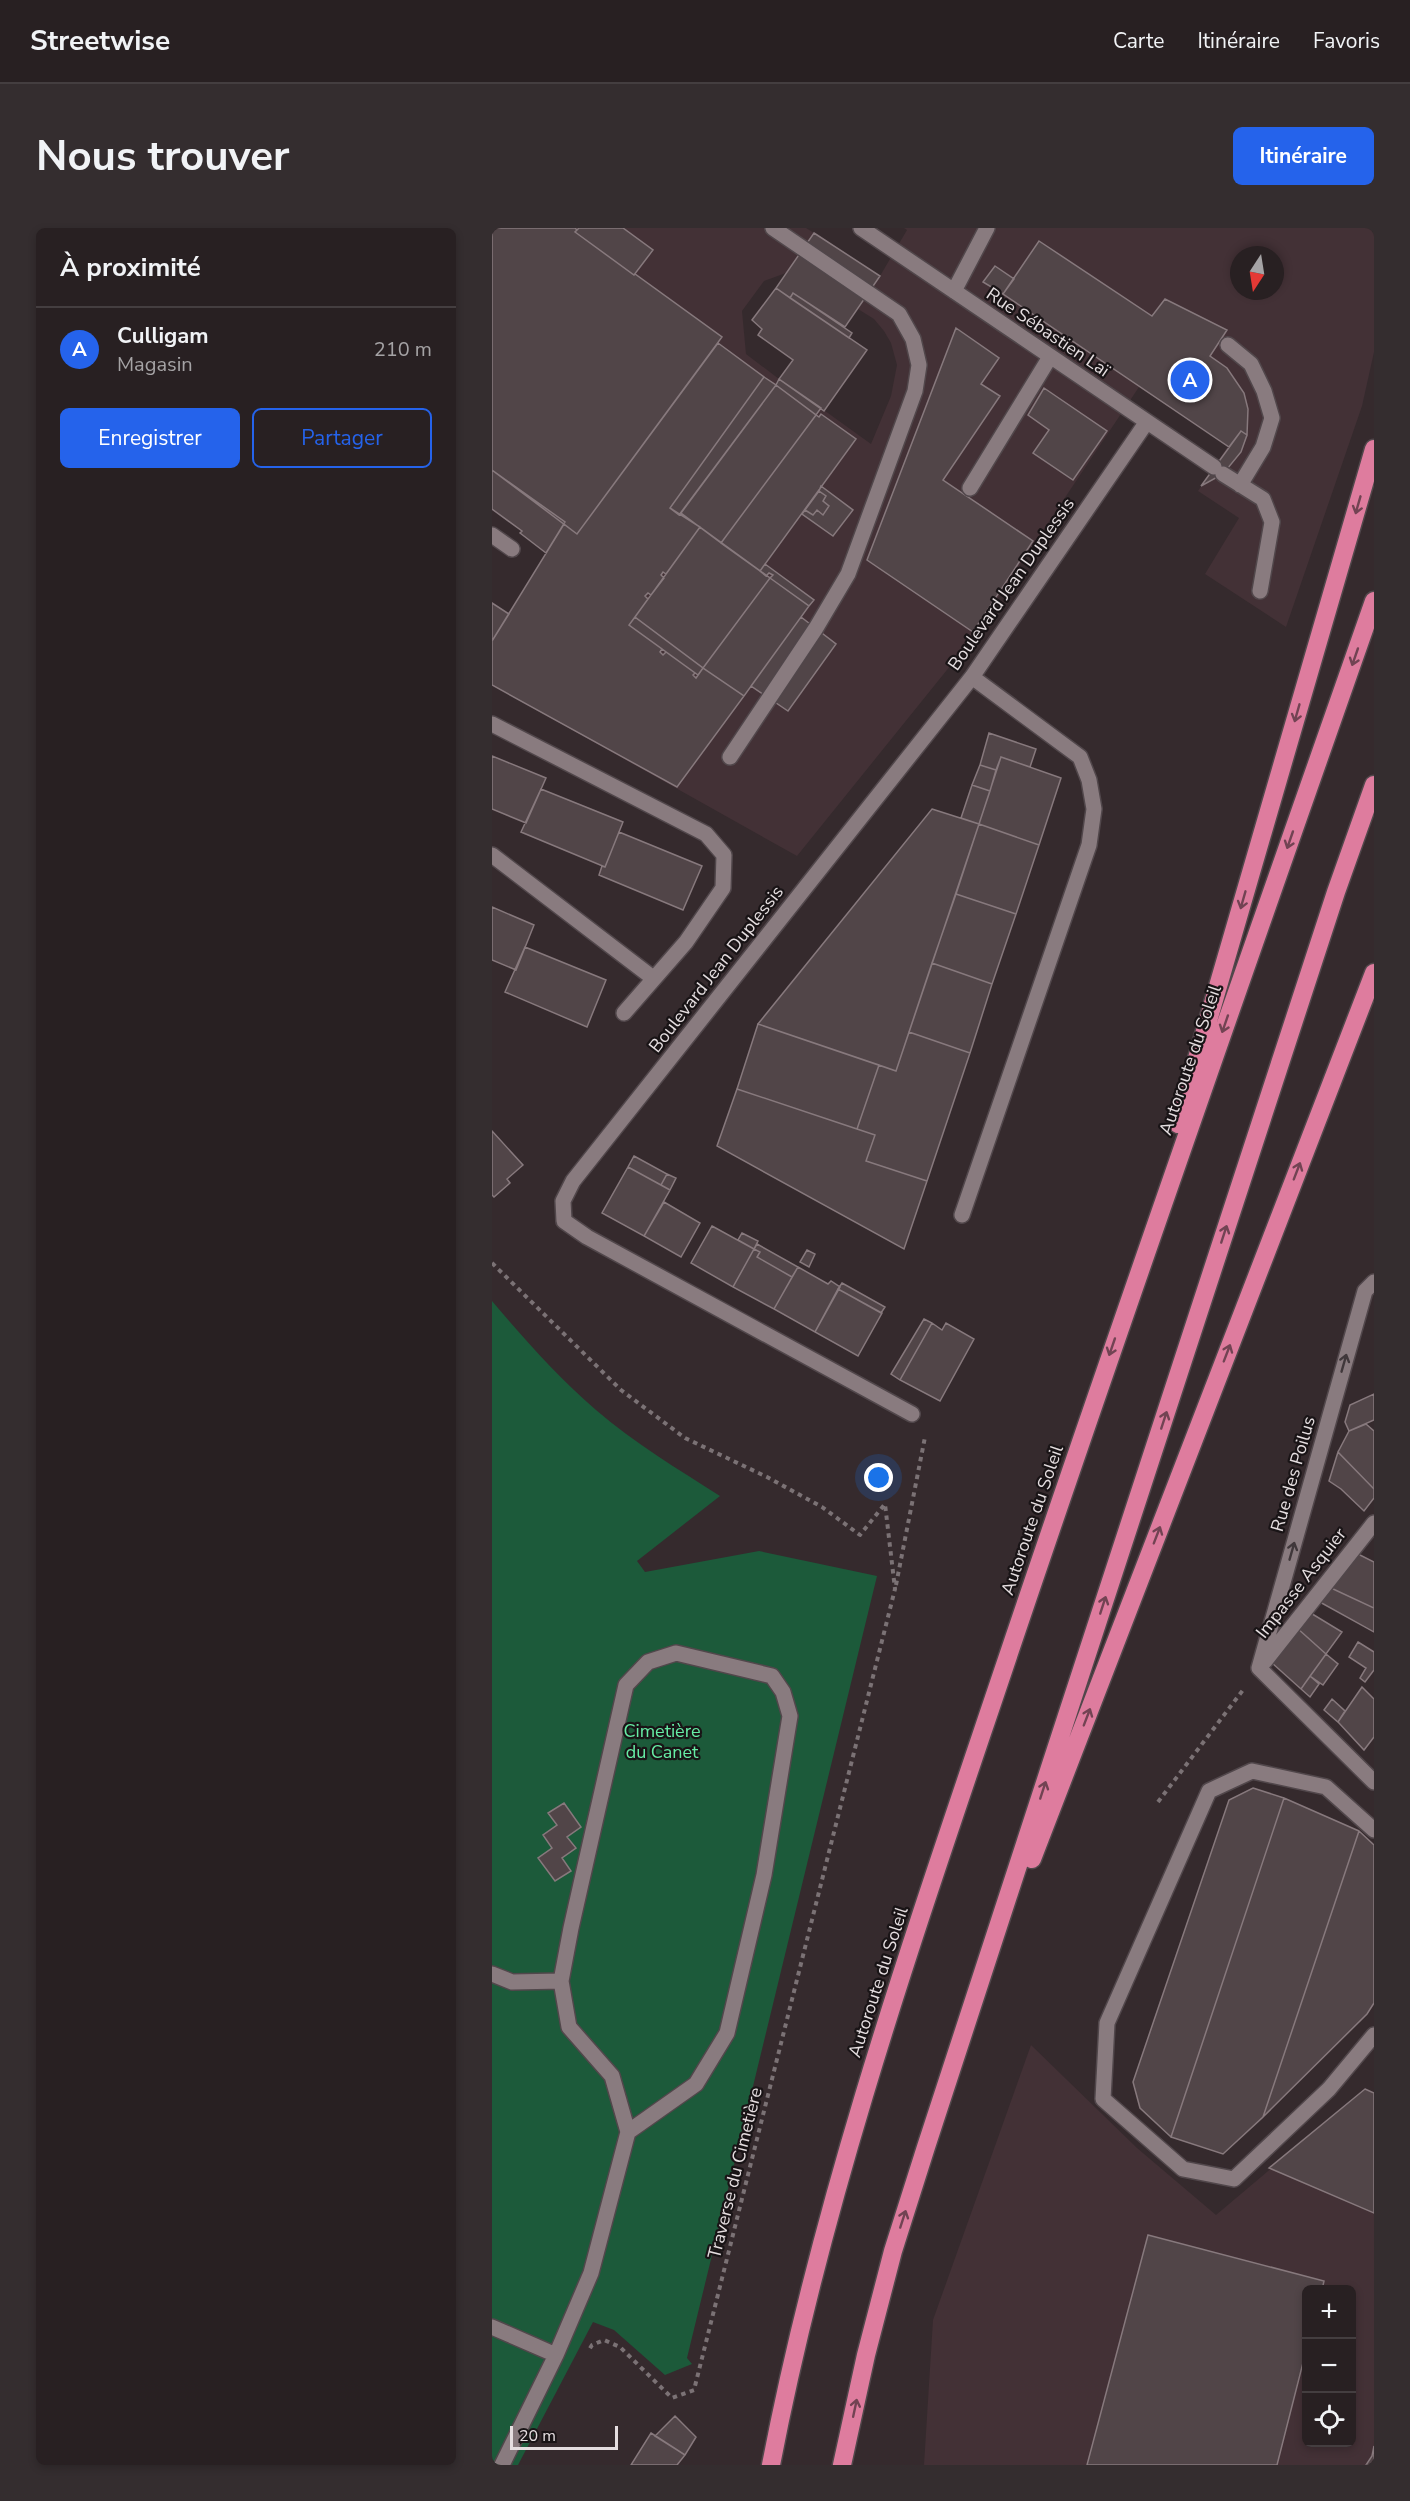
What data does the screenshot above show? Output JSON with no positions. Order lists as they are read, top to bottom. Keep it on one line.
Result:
{"streets":{"highway":["Autoroute du Soleil"],"street":["Rue Sébastien Laï","Boulevard Jean Duplessis","Rue des Poilus","Impasse Asquier"],"path":["Traverse du Cimetière"]},"crossings":[["Rue Sébastien Laï","Boulevard Jean Duplessis"],["Rue des Poilus","Impasse Asquier"]],"one_way":["Rue des Poilus"],"parks":["Cimetière du Canet"],"scale_bar":"20 m","north":"bottom","page":{"header":"Streetwise","nav":["Carte","Itinéraire","Favoris"],"buttons":["Itinéraire",["Enregistrer","Partager"]],"title":"Nous trouver","heading":"À proximité","list":[{"mark":"A","name":"Culligam","note":"Magasin","value":"210 m"}],"pins":"A","map_buttons":["+","−"],"scale":"20 m"}}
